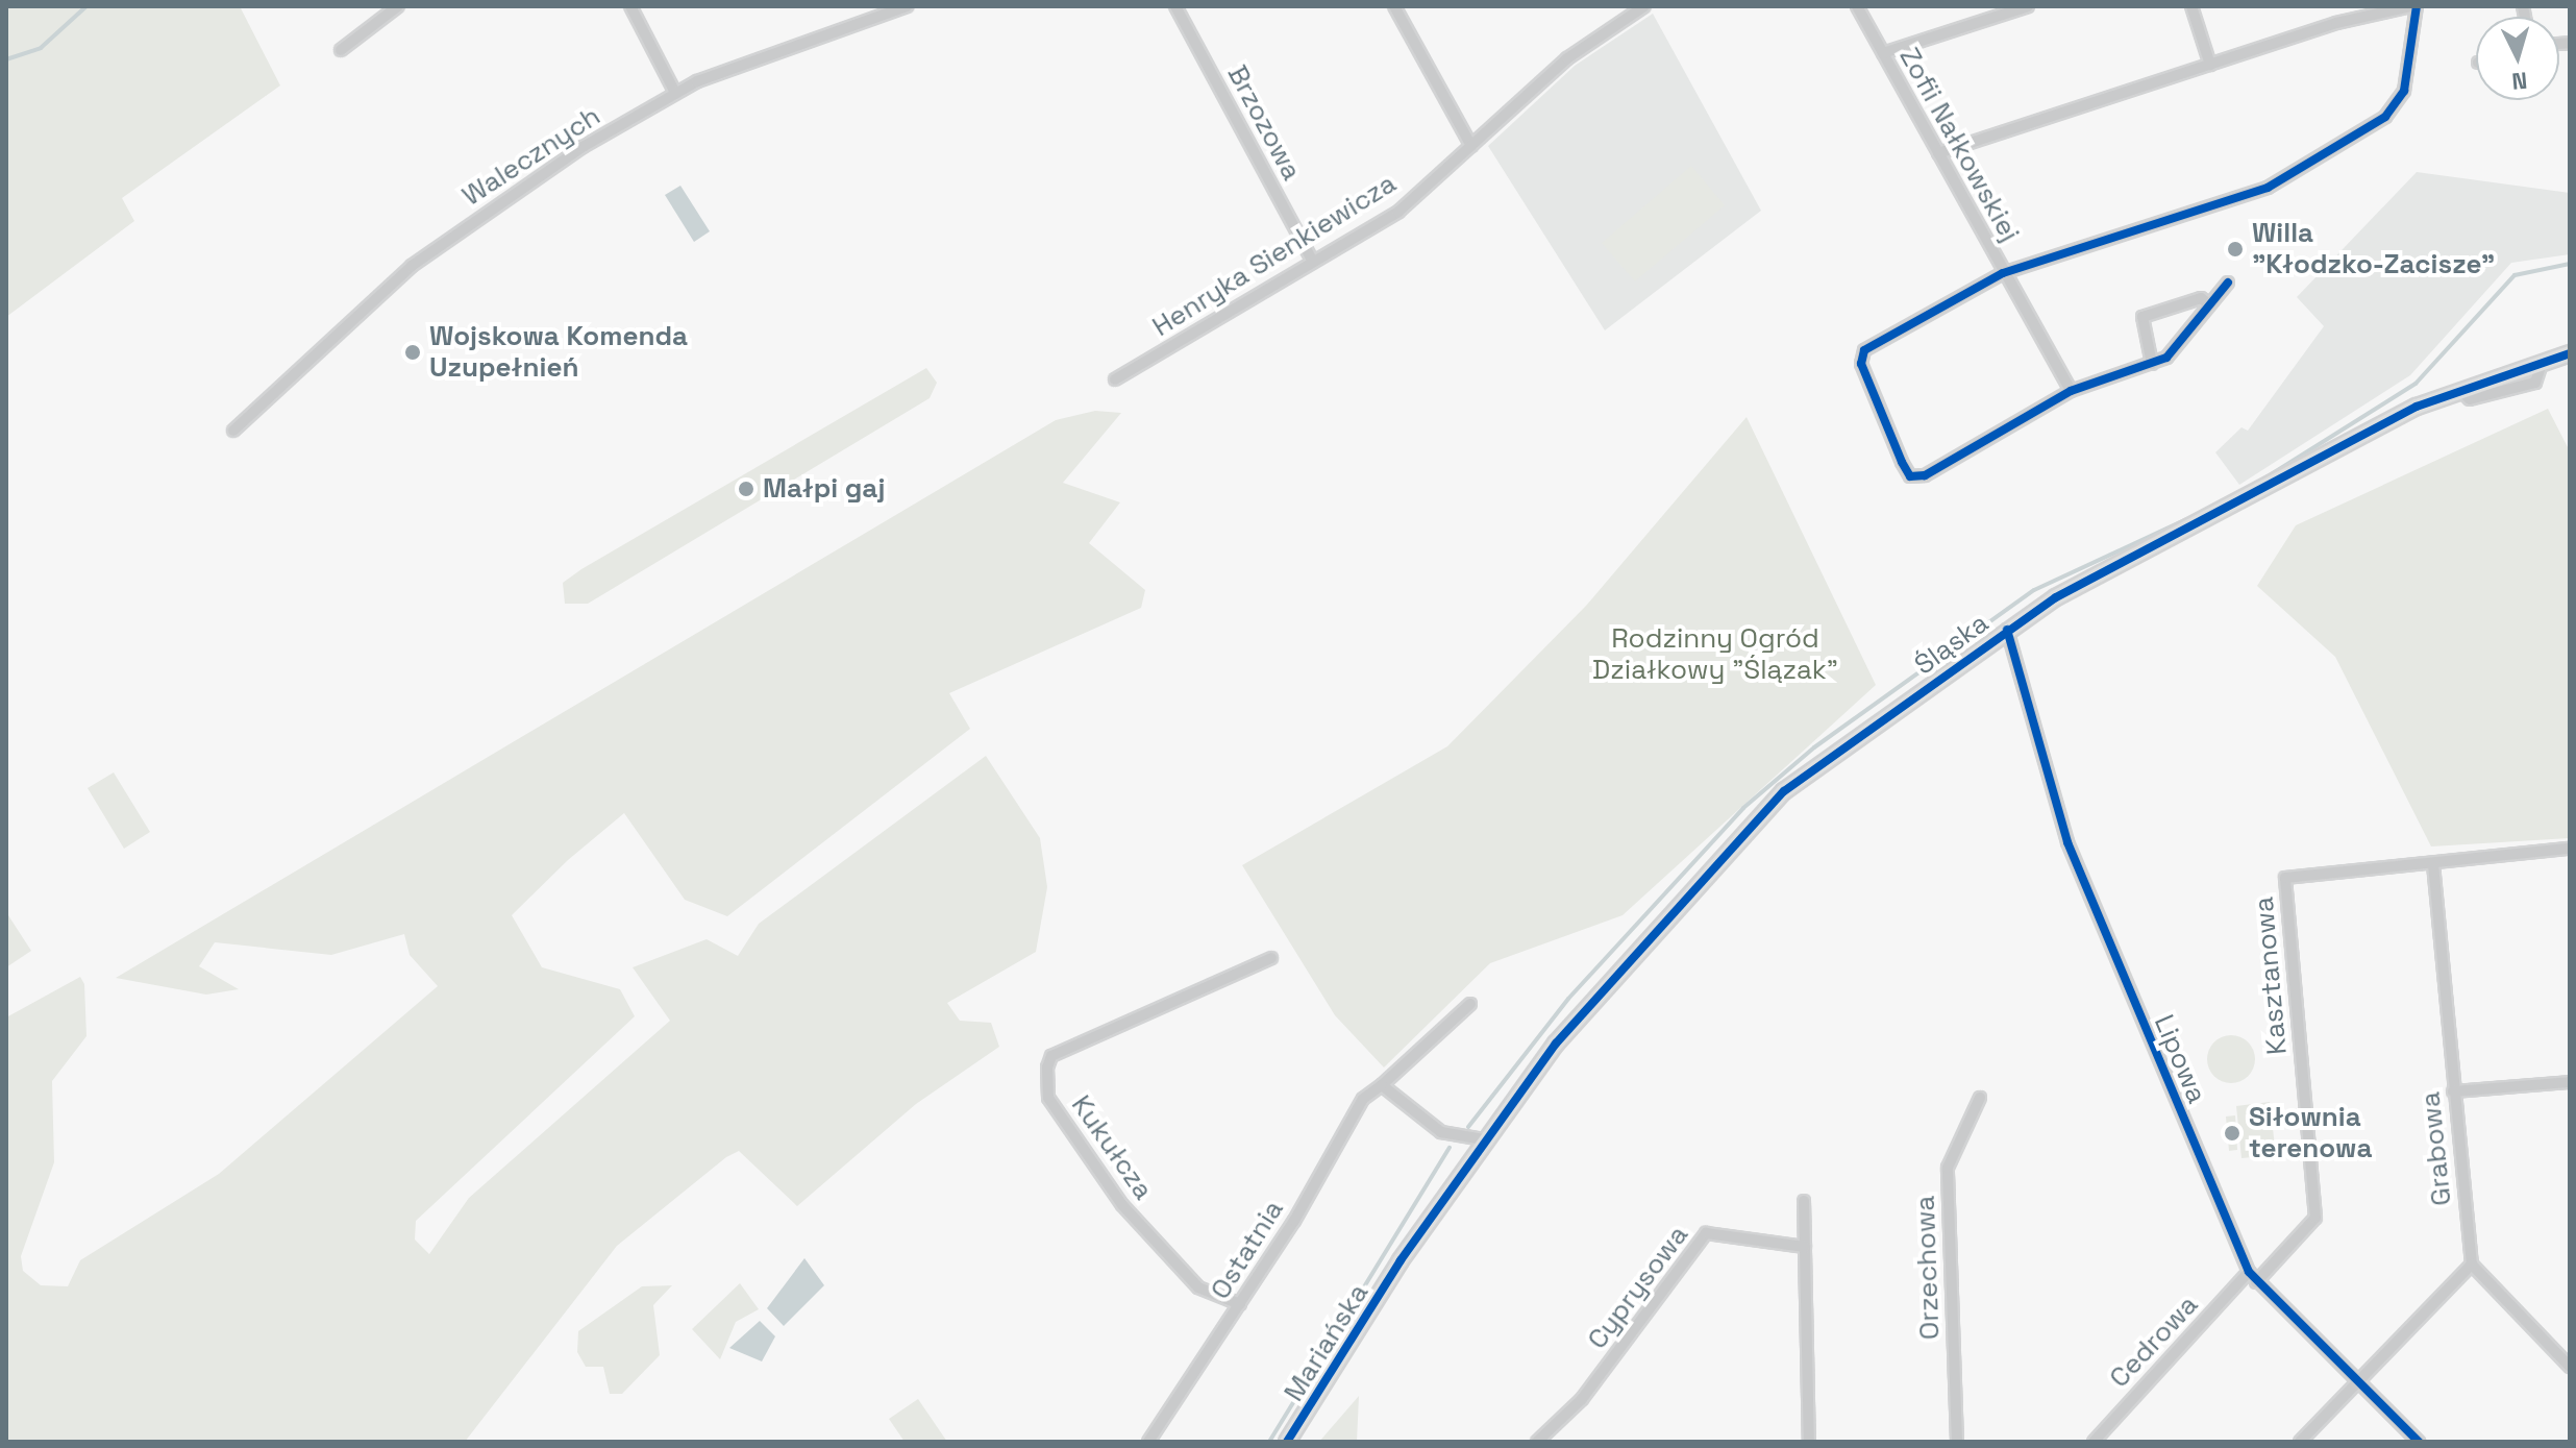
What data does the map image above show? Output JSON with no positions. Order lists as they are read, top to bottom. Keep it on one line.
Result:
{"streets":{"street":["Brzozowa","Zofii Nałkowskiej","Walecznych","Henryka Sienkiewicza","Śląska","Kasztanowa","Lipowa","Kukułcza","Grabowa","Ostatnia","Orzechowa","Cyprysowa","Cedrowa","Mariańska"]},"crossings":[["Brzozowa","Henryka Sienkiewicza"],["Śląska","Lipowa"],["Śląska","Mariańska"],["Kasztanowa","Lipowa"],["Kasztanowa","Grabowa"],["Lipowa","Cedrowa"],["Kukułcza","Ostatnia"]],"parks":["Rodzinny Ogród Działkowy \"Ślązak\""],"places":["Willa \"Kłodzko-Zacisze\"","Wojskowa Komenda Uzupełnień","Małpi gaj","Siłownia terenowa"],"north":"bottom"}
